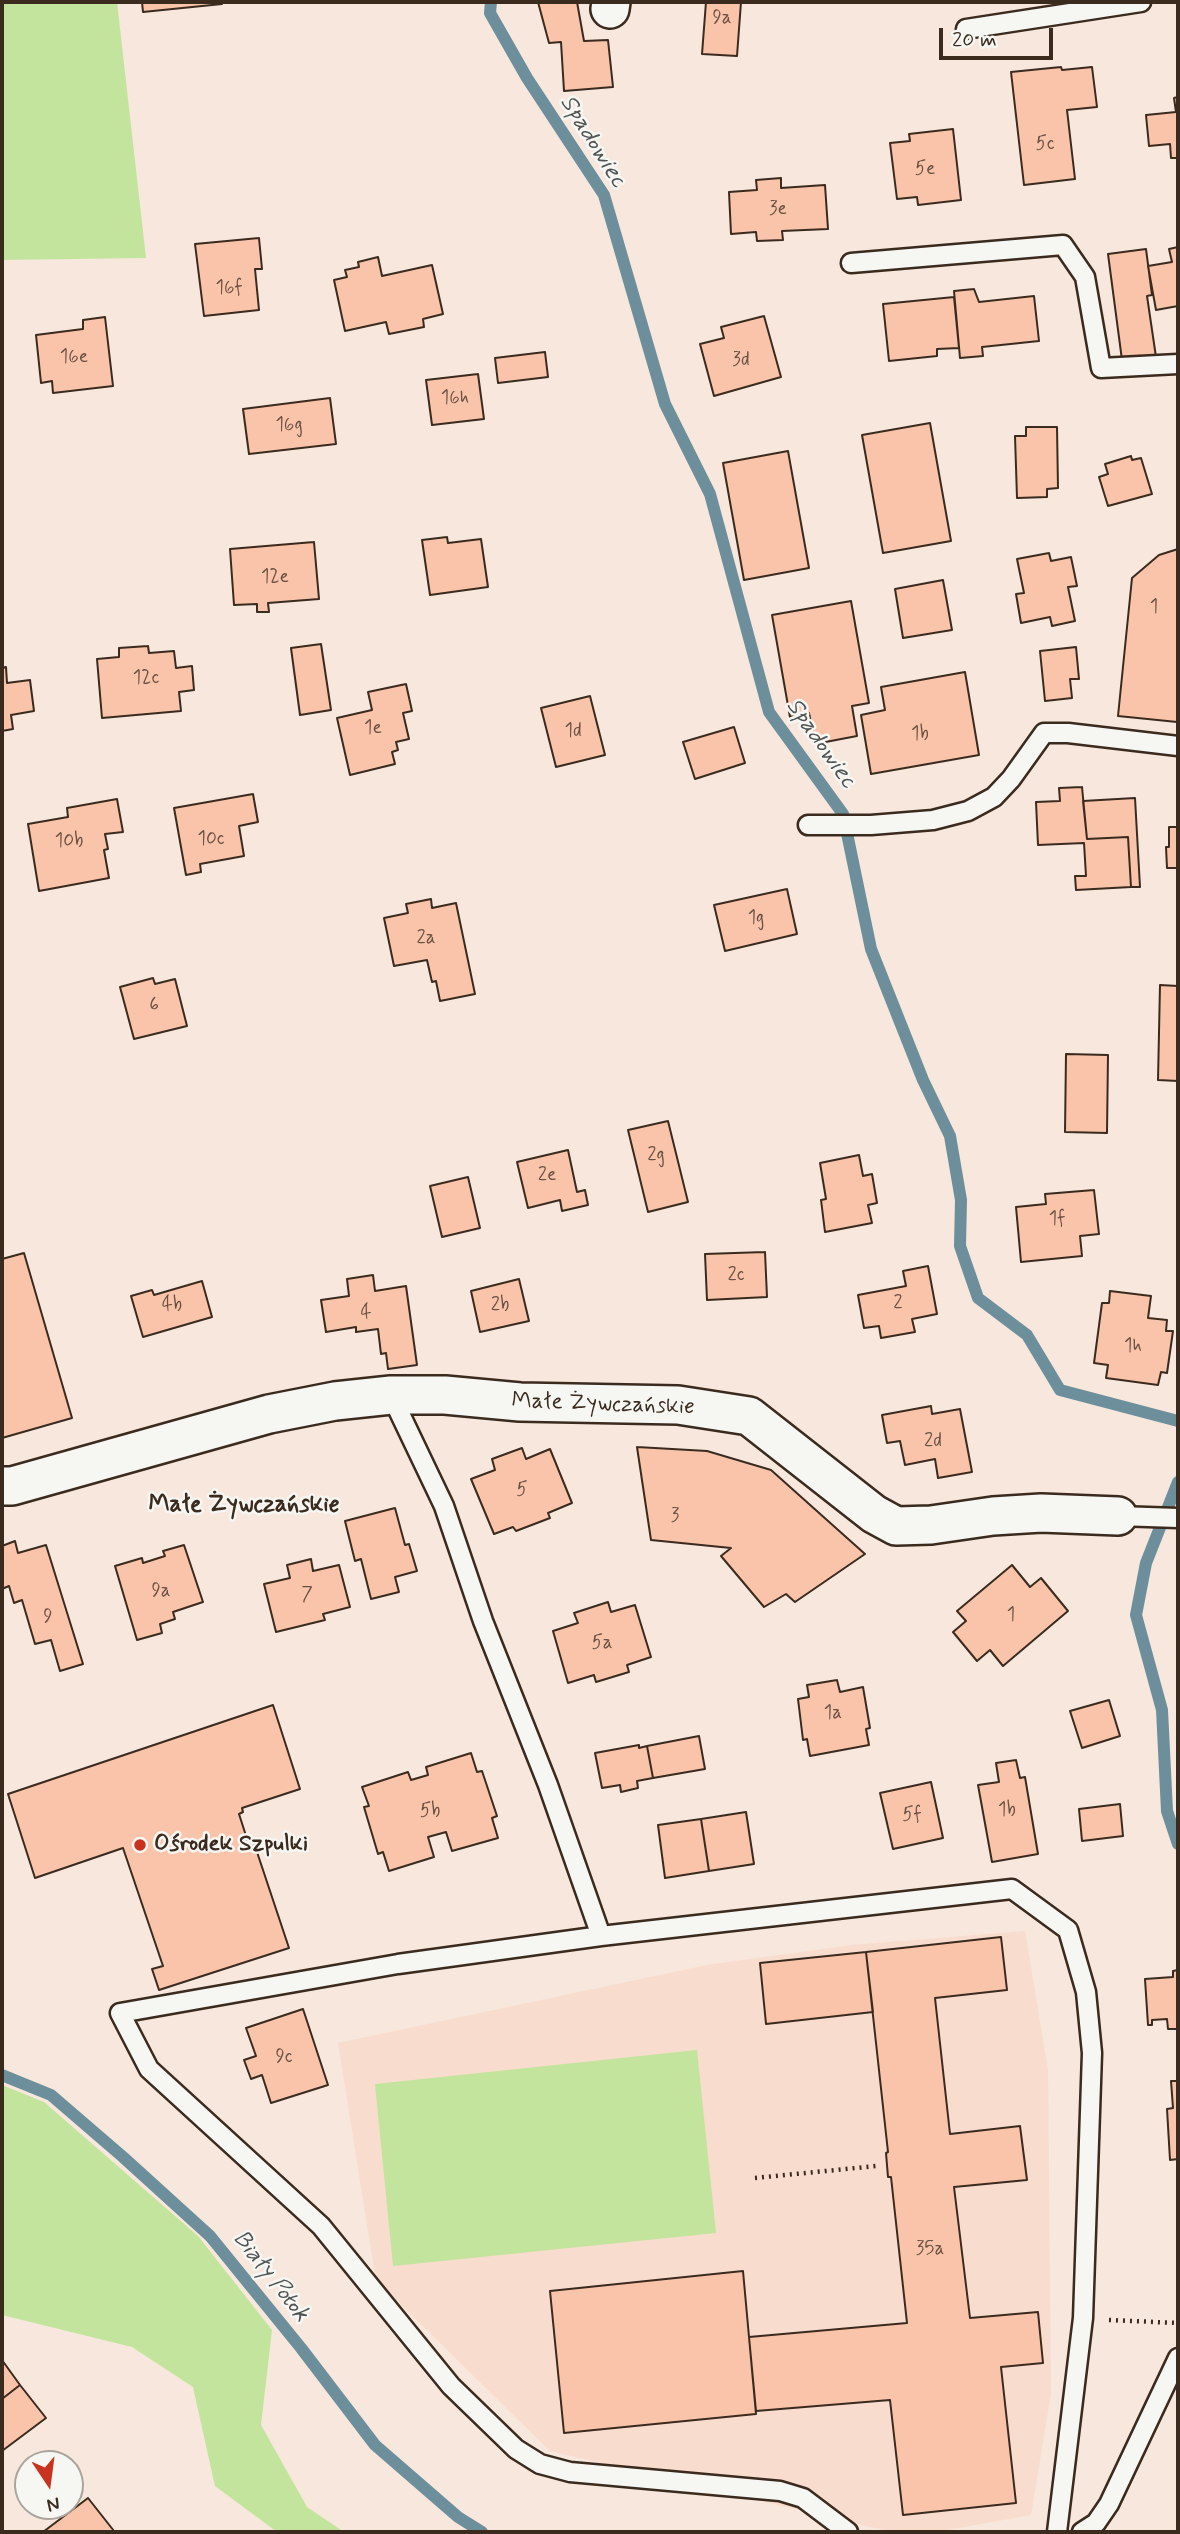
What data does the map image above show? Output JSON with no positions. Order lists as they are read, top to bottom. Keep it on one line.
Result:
{"streets":{"street":["Małe Żywczańskie"]},"districts":["Małe Żywczańskie"],"water":["Spadowiec","Biały Potok"],"places":["Ośrodek Szpulki"],"house_numbers":["9a","5c","5e","3e","16f","16e","3d","16h","16g","12e","1","12c","1e","1d","1b","10c","10b","1g","2a","6","2g","2e","1f","2c","2","4b","2b","4","1h","2d","5","3","9a","7","1","9","5a","1a","1b","5b","5f","9c","35a"],"scale_bar":"20 m","north":"bottom"}
